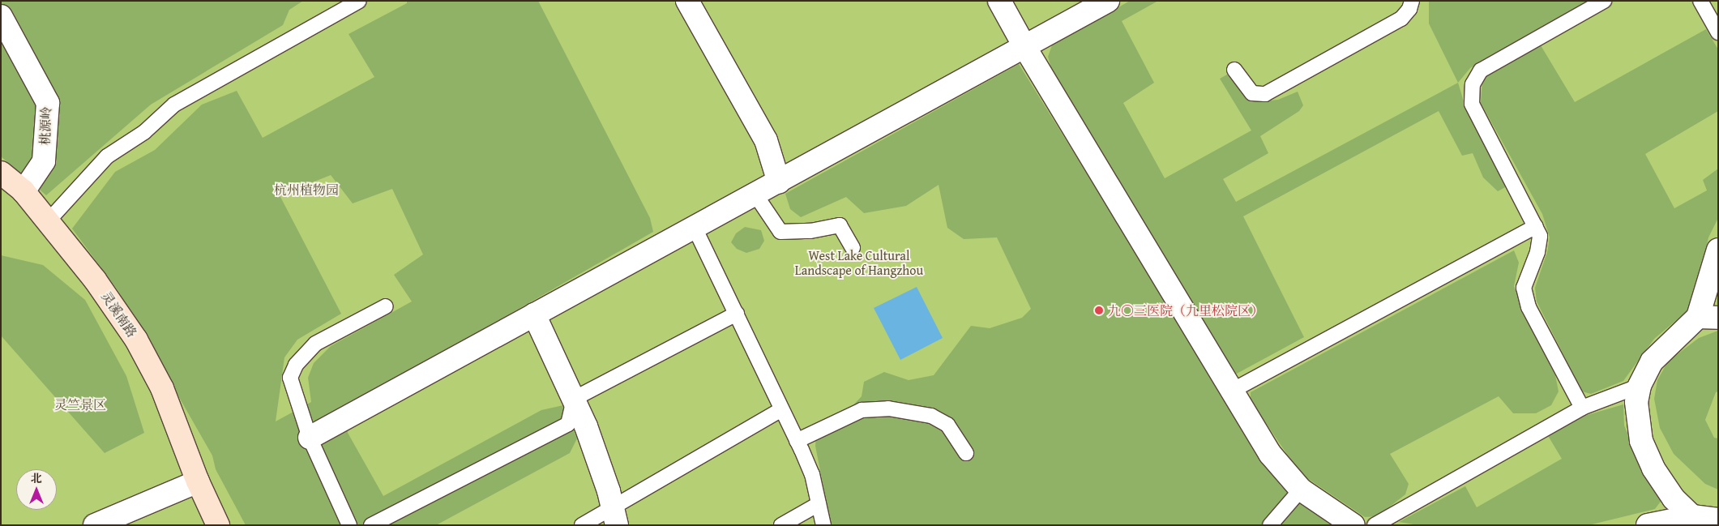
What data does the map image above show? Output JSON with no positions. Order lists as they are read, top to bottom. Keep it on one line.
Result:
{"streets":{"main road":["灵溪南路"],"street":["桃源岭"]},"crossings":[["桃源岭","灵溪南路"]],"parks":["杭州植物园","West Lake Cultural Landscape of Hangzhou","灵竺景区"],"places":["九〇三医院（九里松院区）"],"north":"top"}
